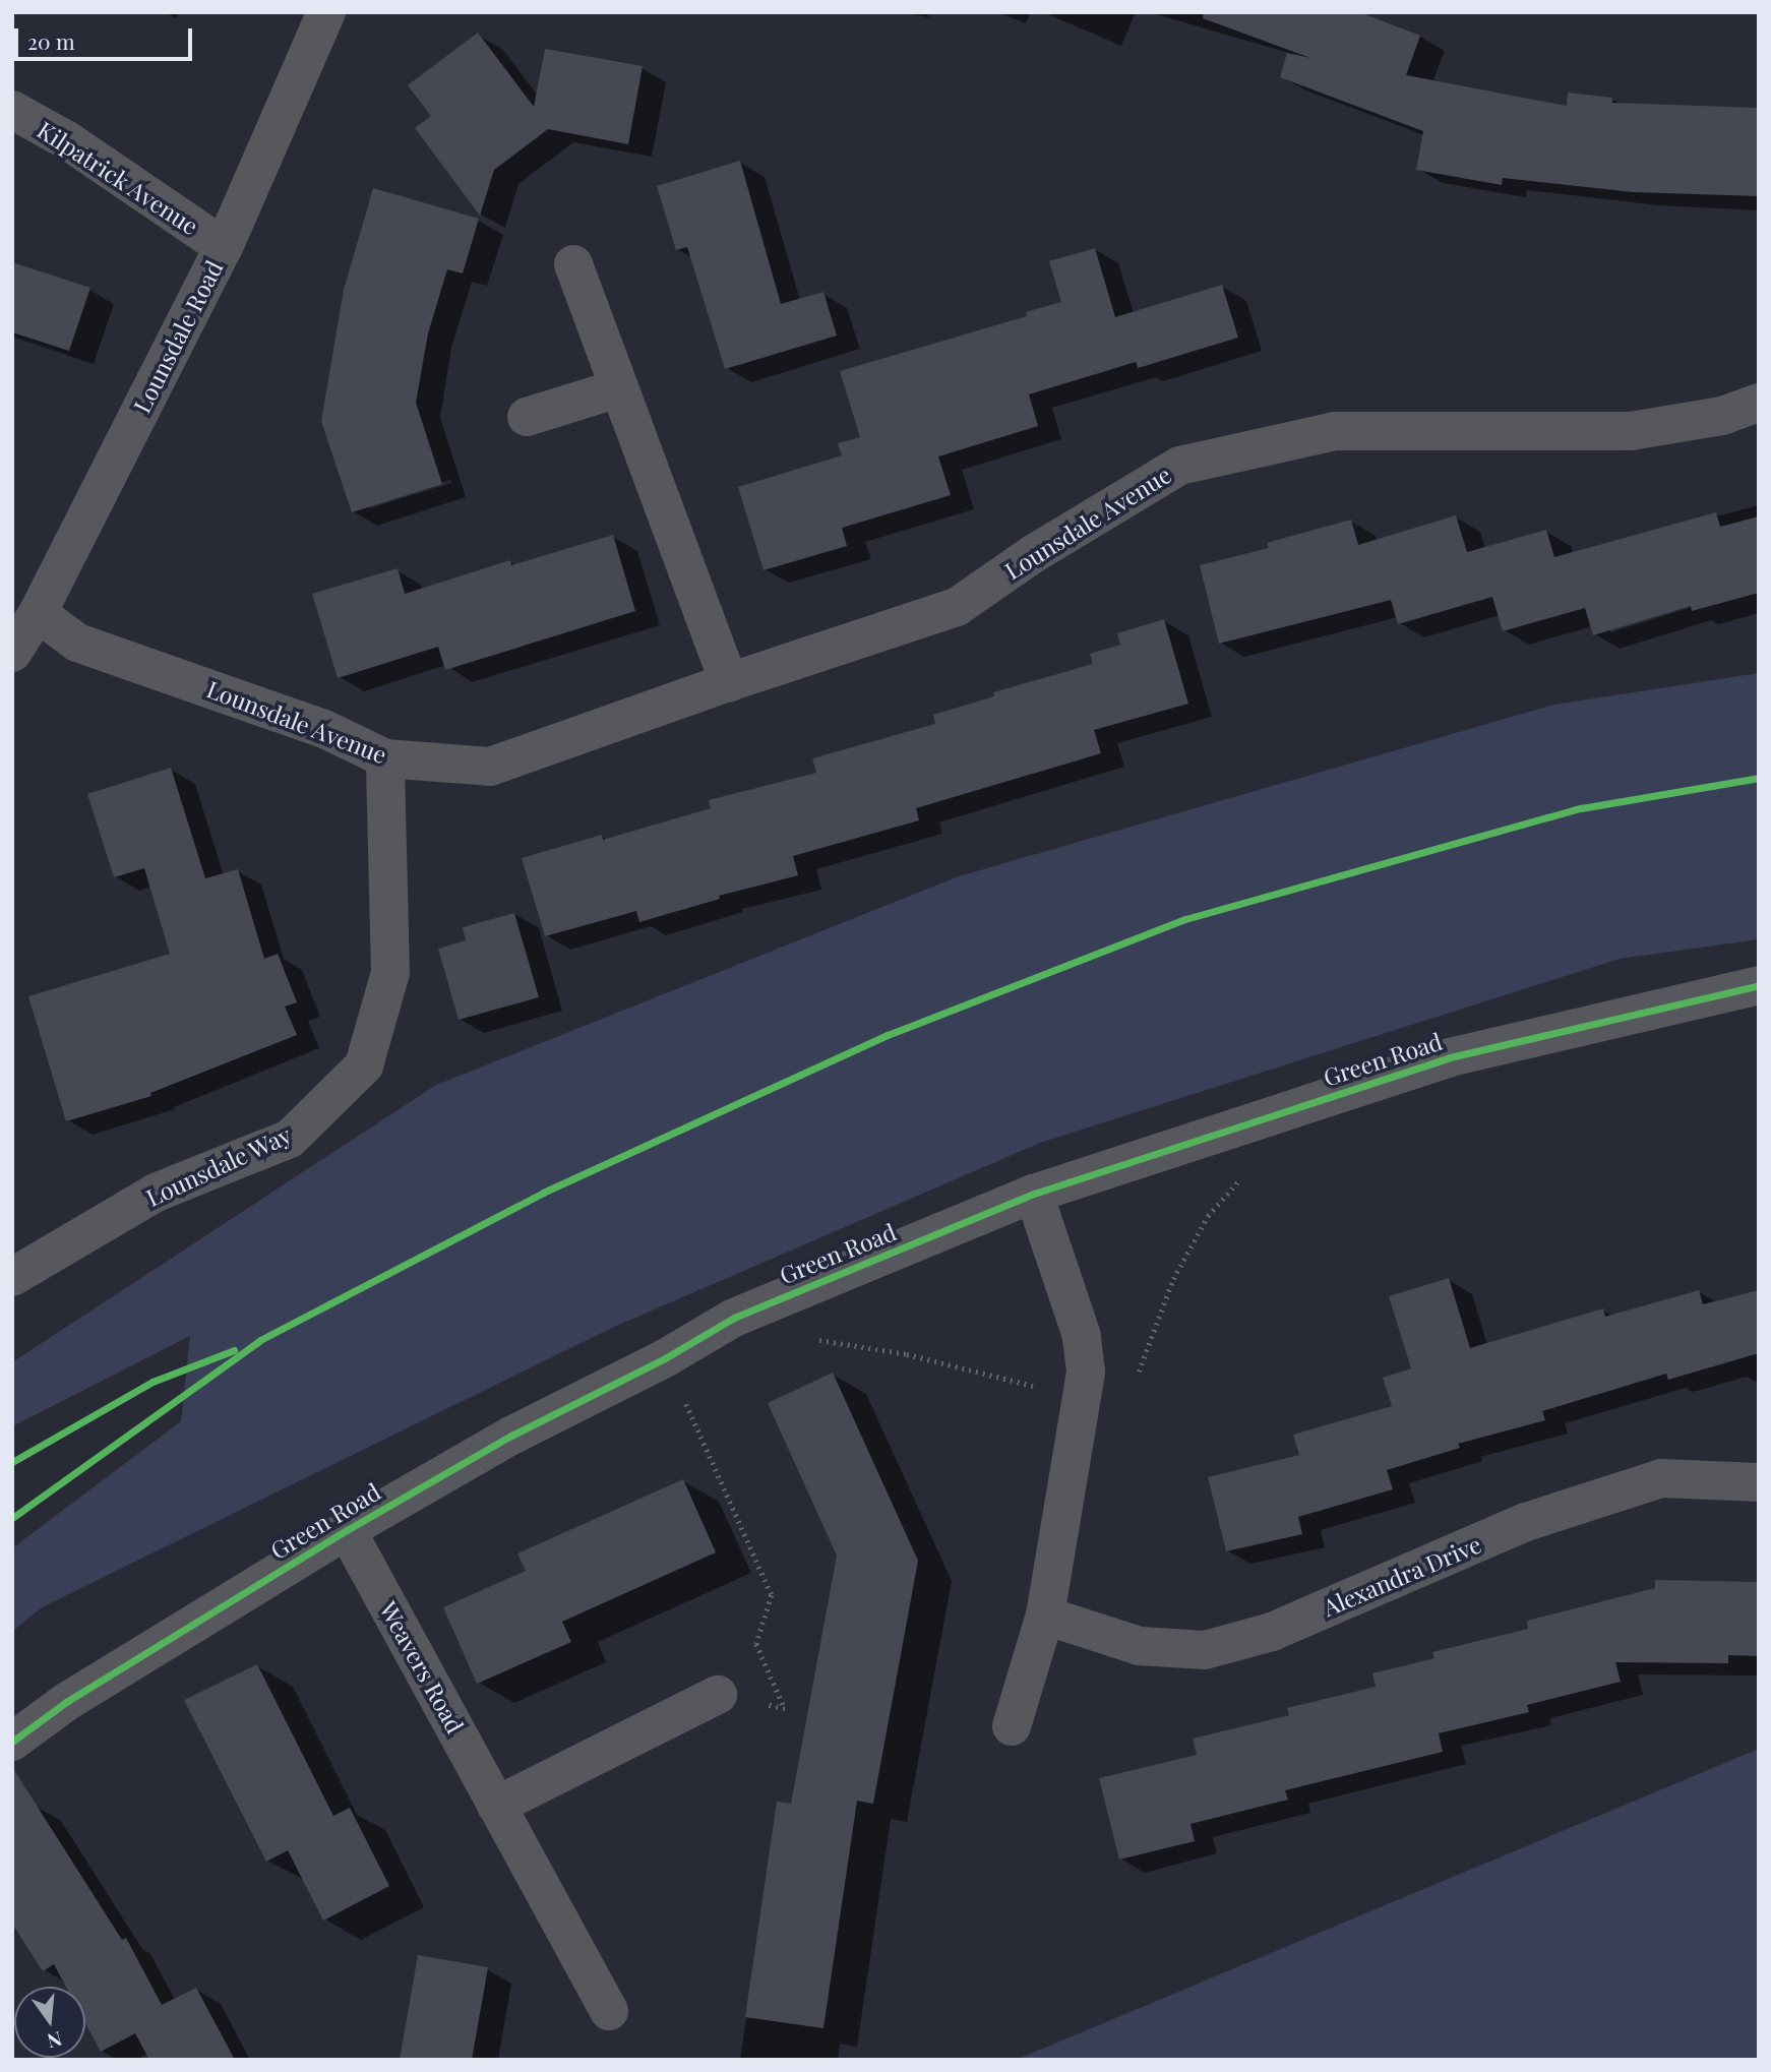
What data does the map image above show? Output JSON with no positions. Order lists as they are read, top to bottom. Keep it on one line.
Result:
{"streets":{"street":["Kilpatrick Avenue","Lounsdale Road","Lounsdale Avenue","Green Road","Lounsdale Way","Alexandra Drive","Weavers Road"]},"crossings":[["Kilpatrick Avenue","Lounsdale Road"],["Lounsdale Road","Lounsdale Avenue"],["Lounsdale Avenue","Lounsdale Way"],["Green Road","Weavers Road"]],"scale_bar":"20 m","north":"bottom"}
